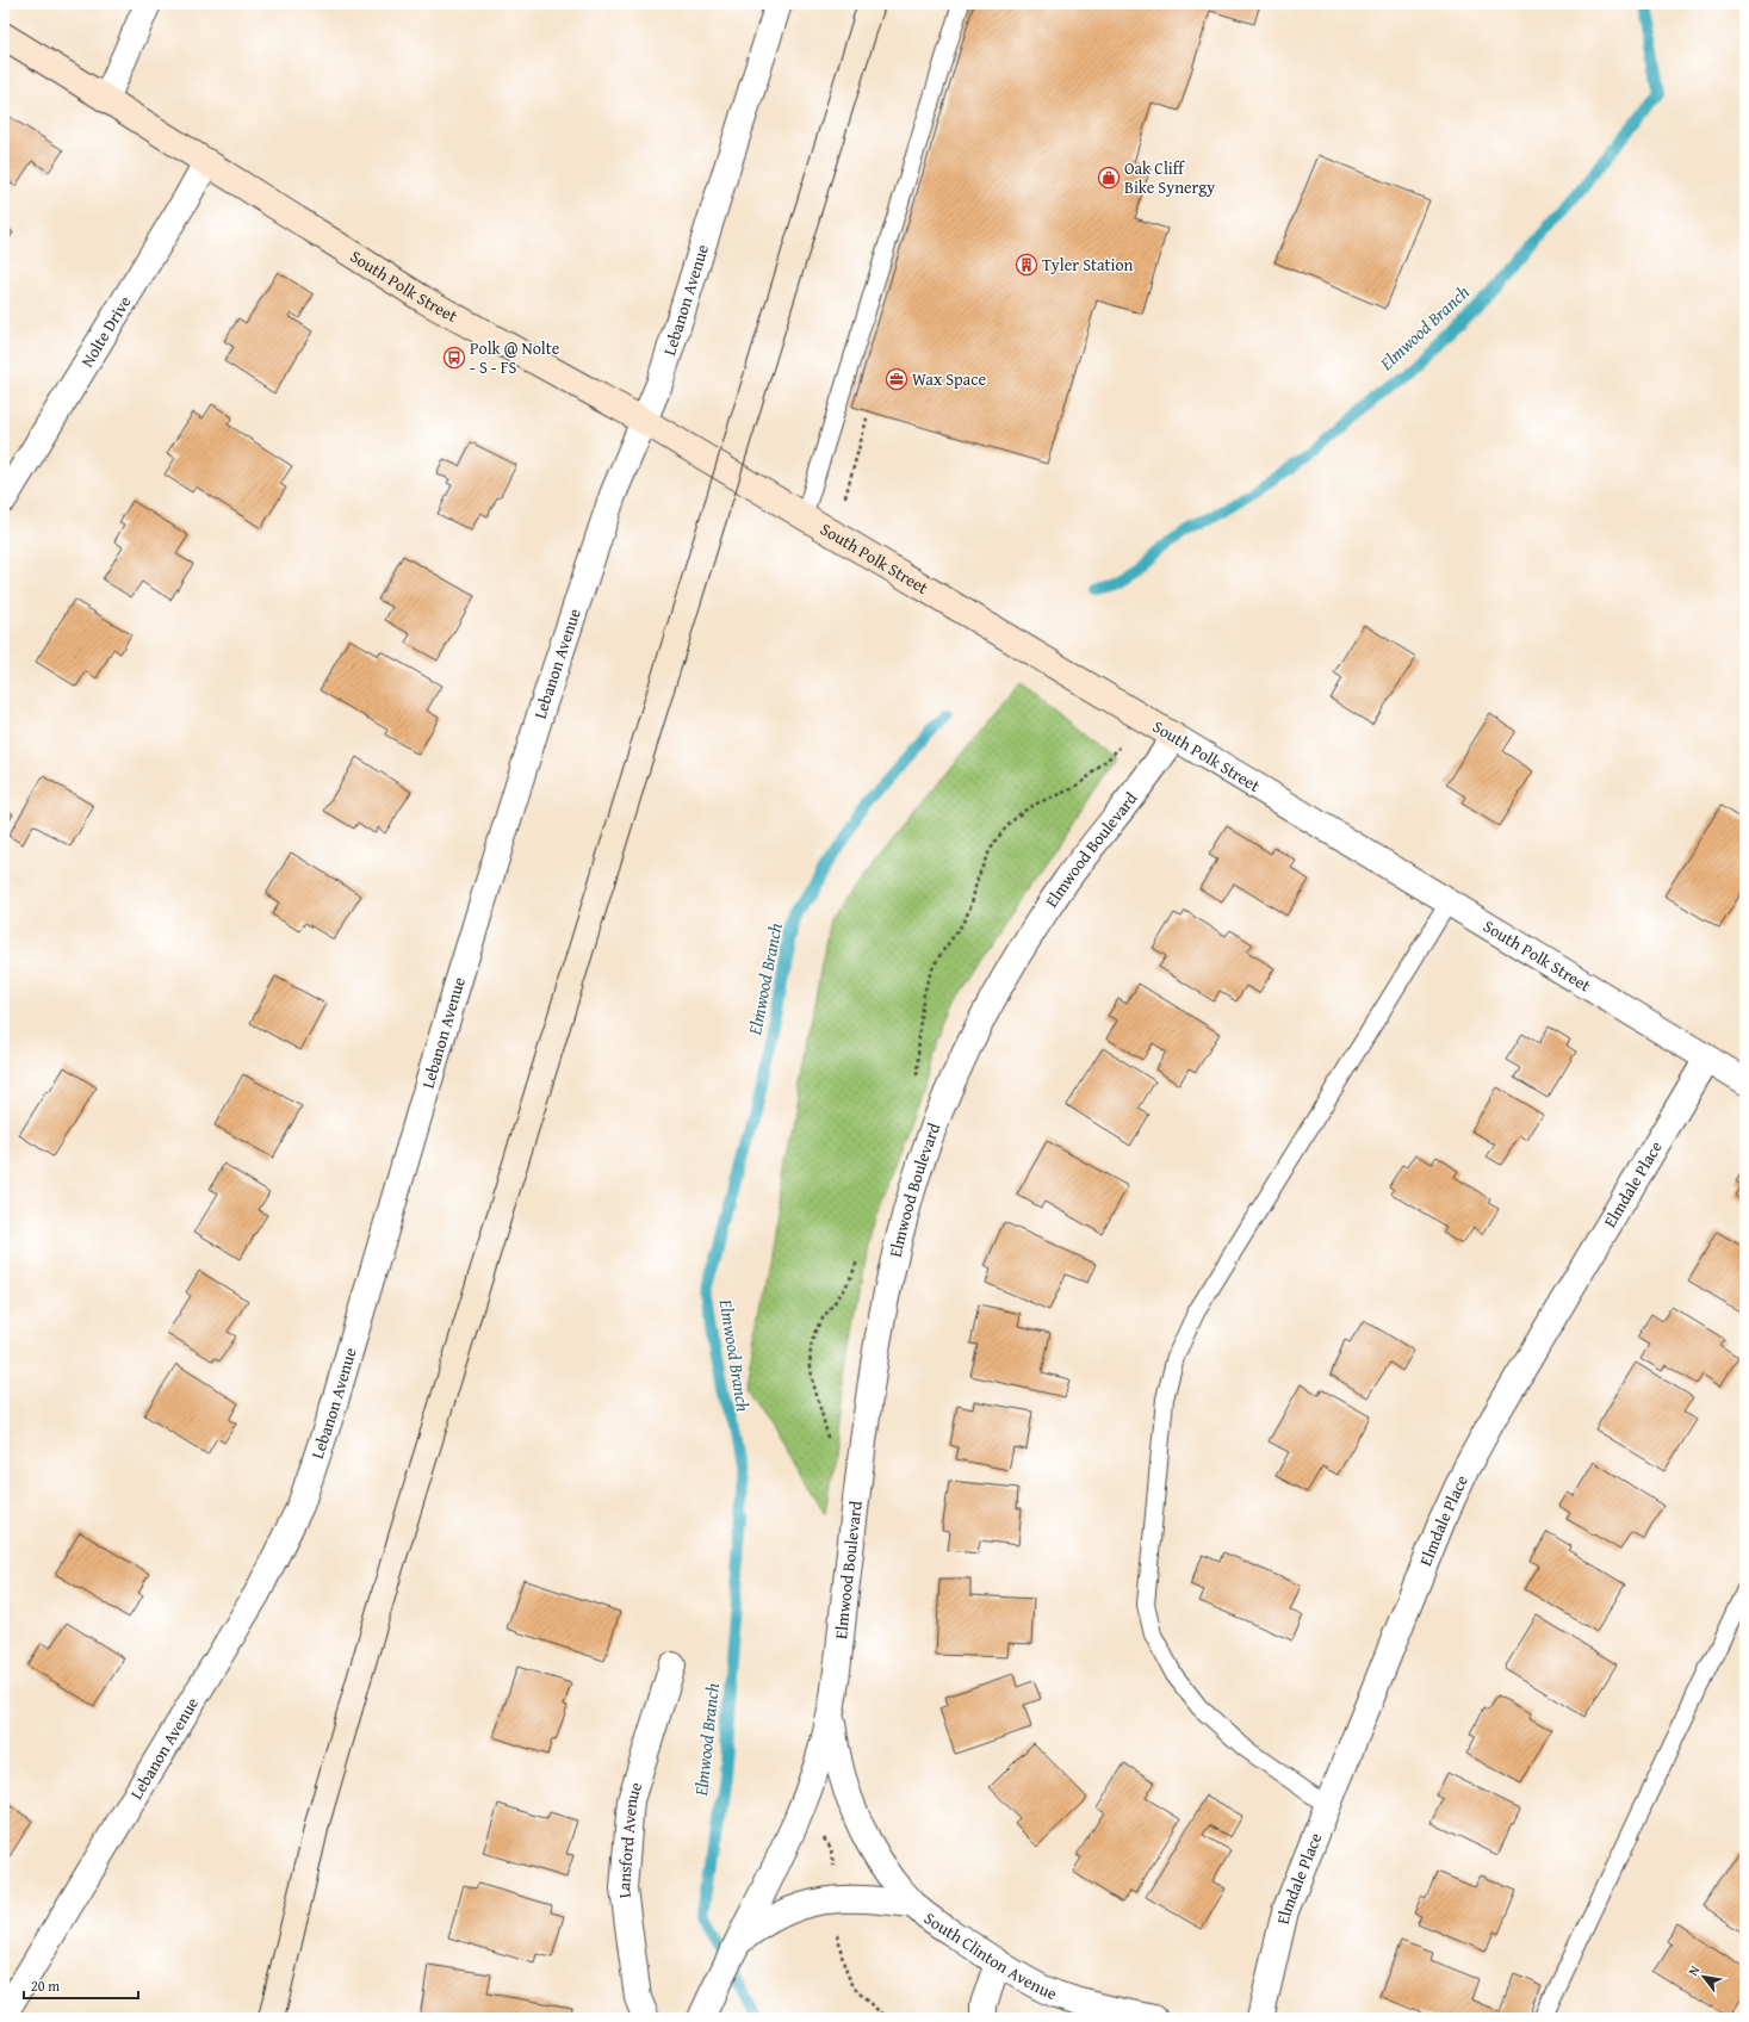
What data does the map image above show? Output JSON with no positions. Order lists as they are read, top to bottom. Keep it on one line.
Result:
{"streets":{"street":["South Polk Street","Lebanon Avenue","Nolte Drive","Elmwood Boulevard","Elmdale Place","Lansford Avenue","South Clinton Avenue"]},"crossings":[["South Polk Street","Lebanon Avenue"],["South Polk Street","Nolte Drive"],["South Polk Street","Elmwood Boulevard"],["South Polk Street","Elmdale Place"],["Elmwood Boulevard","South Clinton Avenue"]],"water":["Elmwood Branch"],"places":{"shop":["Oak Cliff Bike Synergy"],"building":["Tyler Station"],"bus stop":["Polk @ Nolte - S - FS"],"office":["Wax Space"]},"scale_bar":"20 m","north":"top left"}
